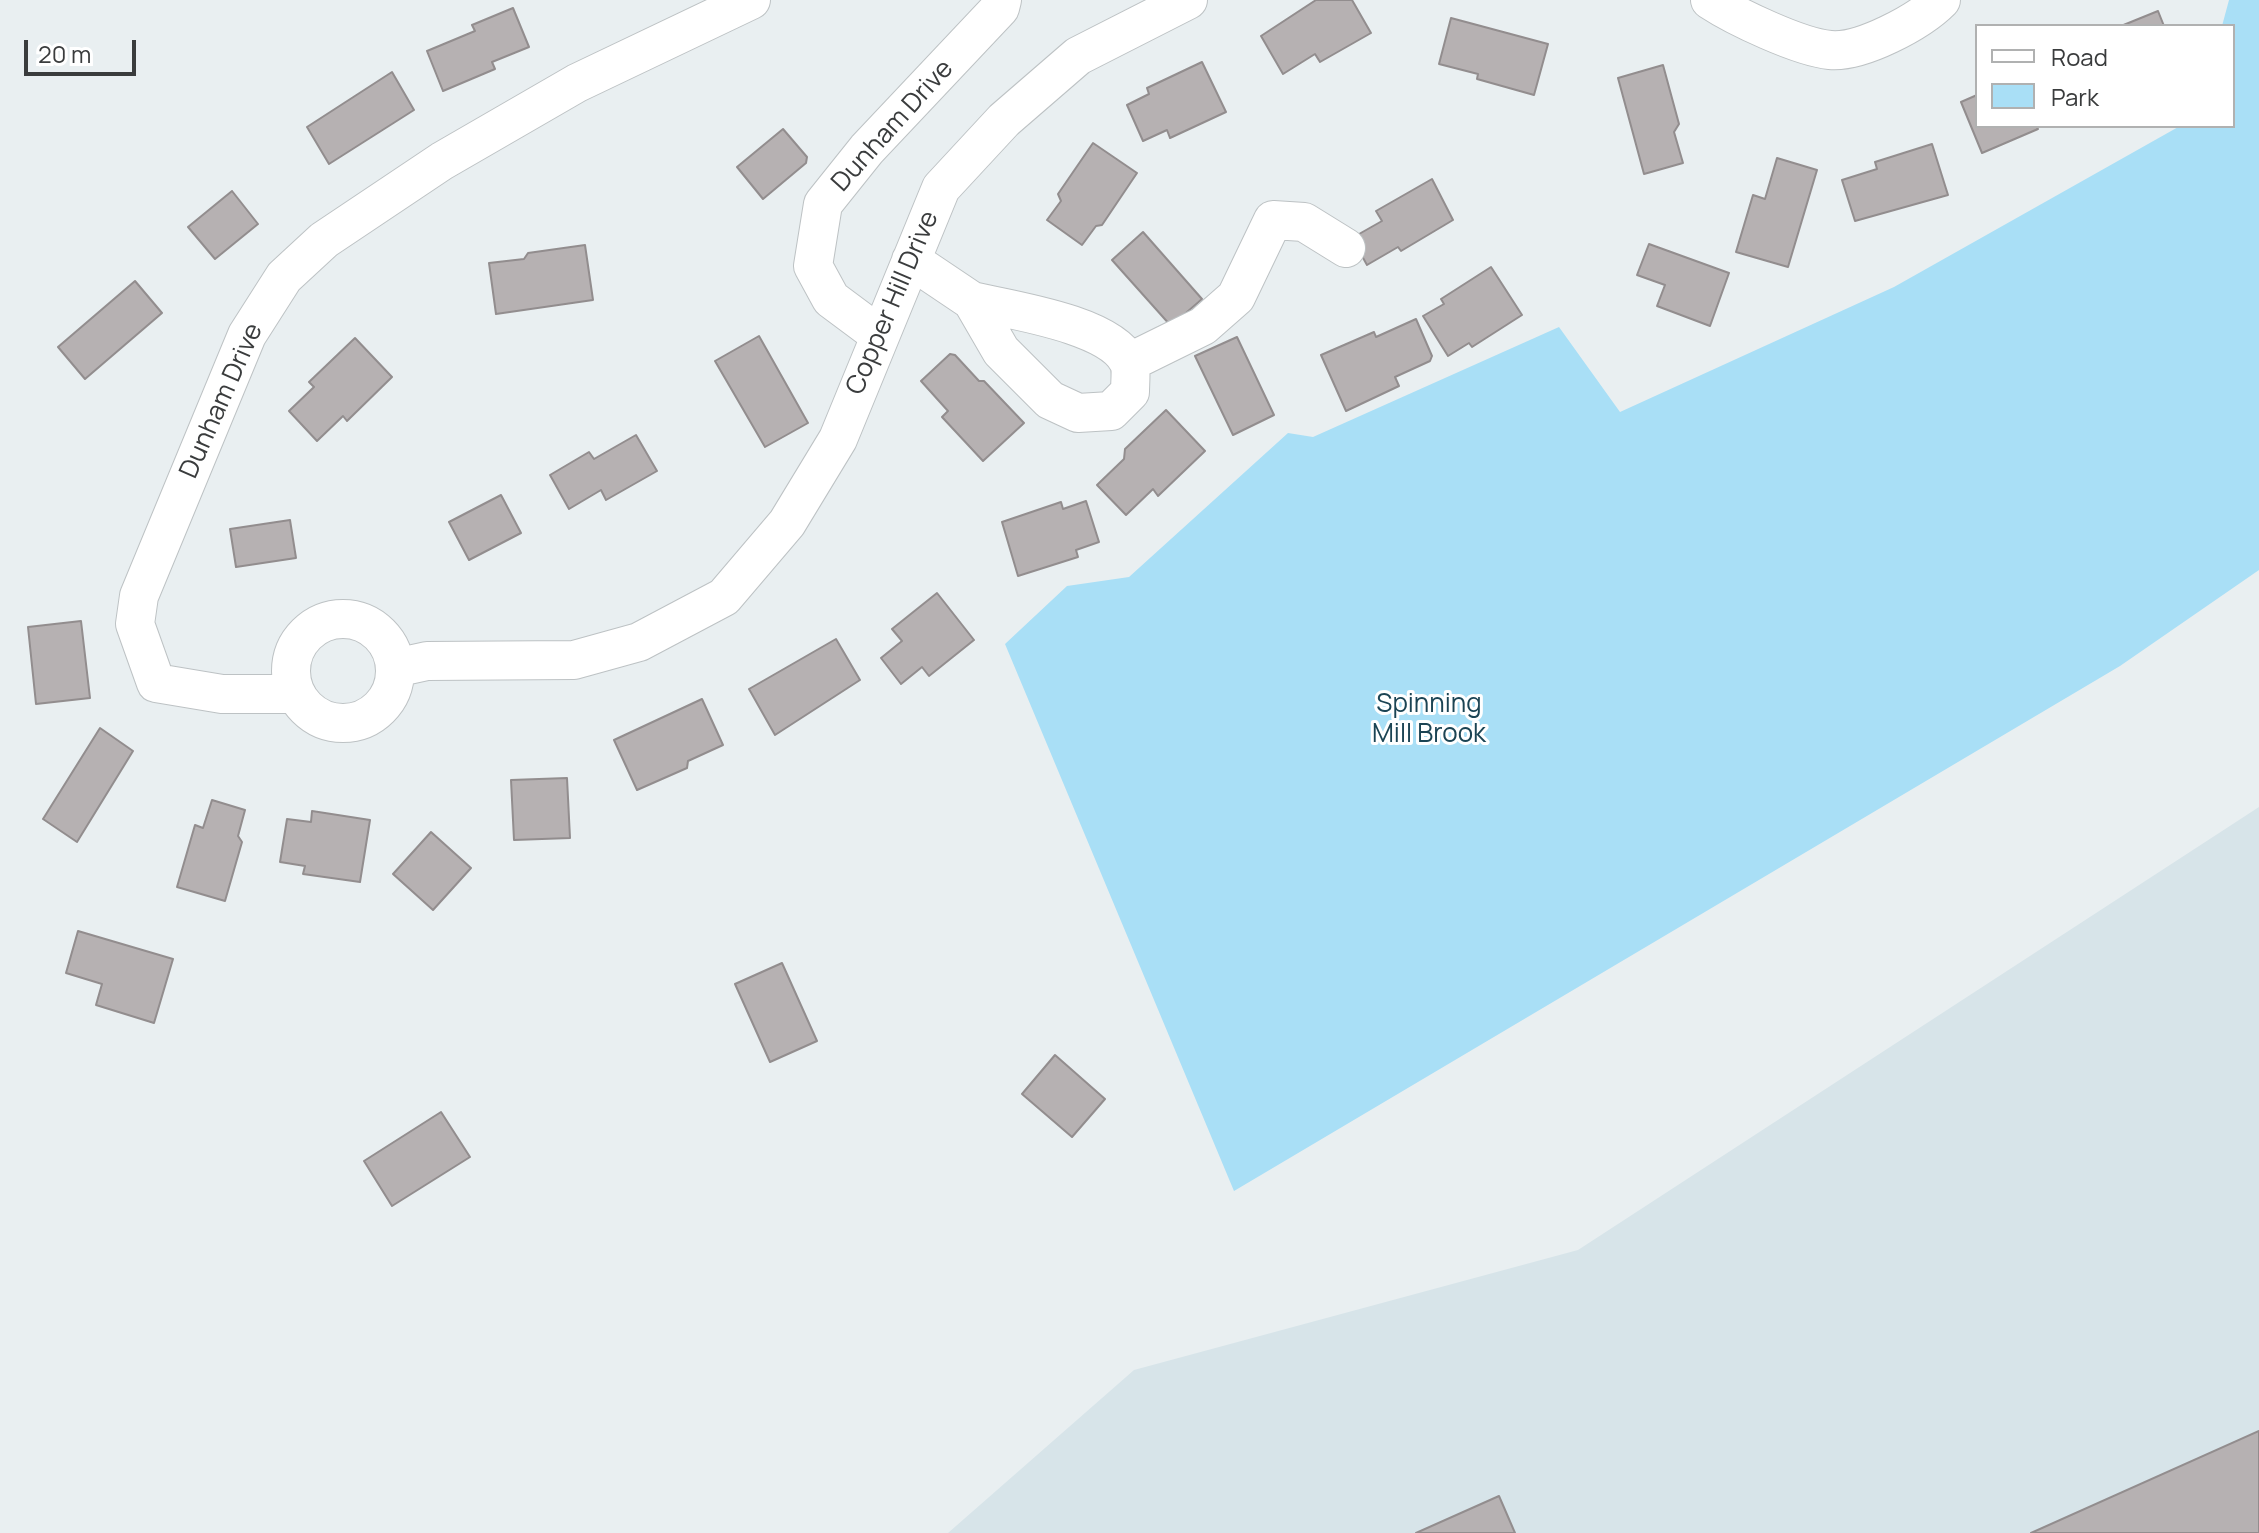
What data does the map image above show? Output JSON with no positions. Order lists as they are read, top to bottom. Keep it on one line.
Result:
{"streets":{"street":["Dunham Drive","Copper Hill Drive"]},"crossings":[["Dunham Drive","Copper Hill Drive"]],"parks":["Spinning Mill Brook"],"legend":["Road","Park"],"scale_bar":"20 m"}
